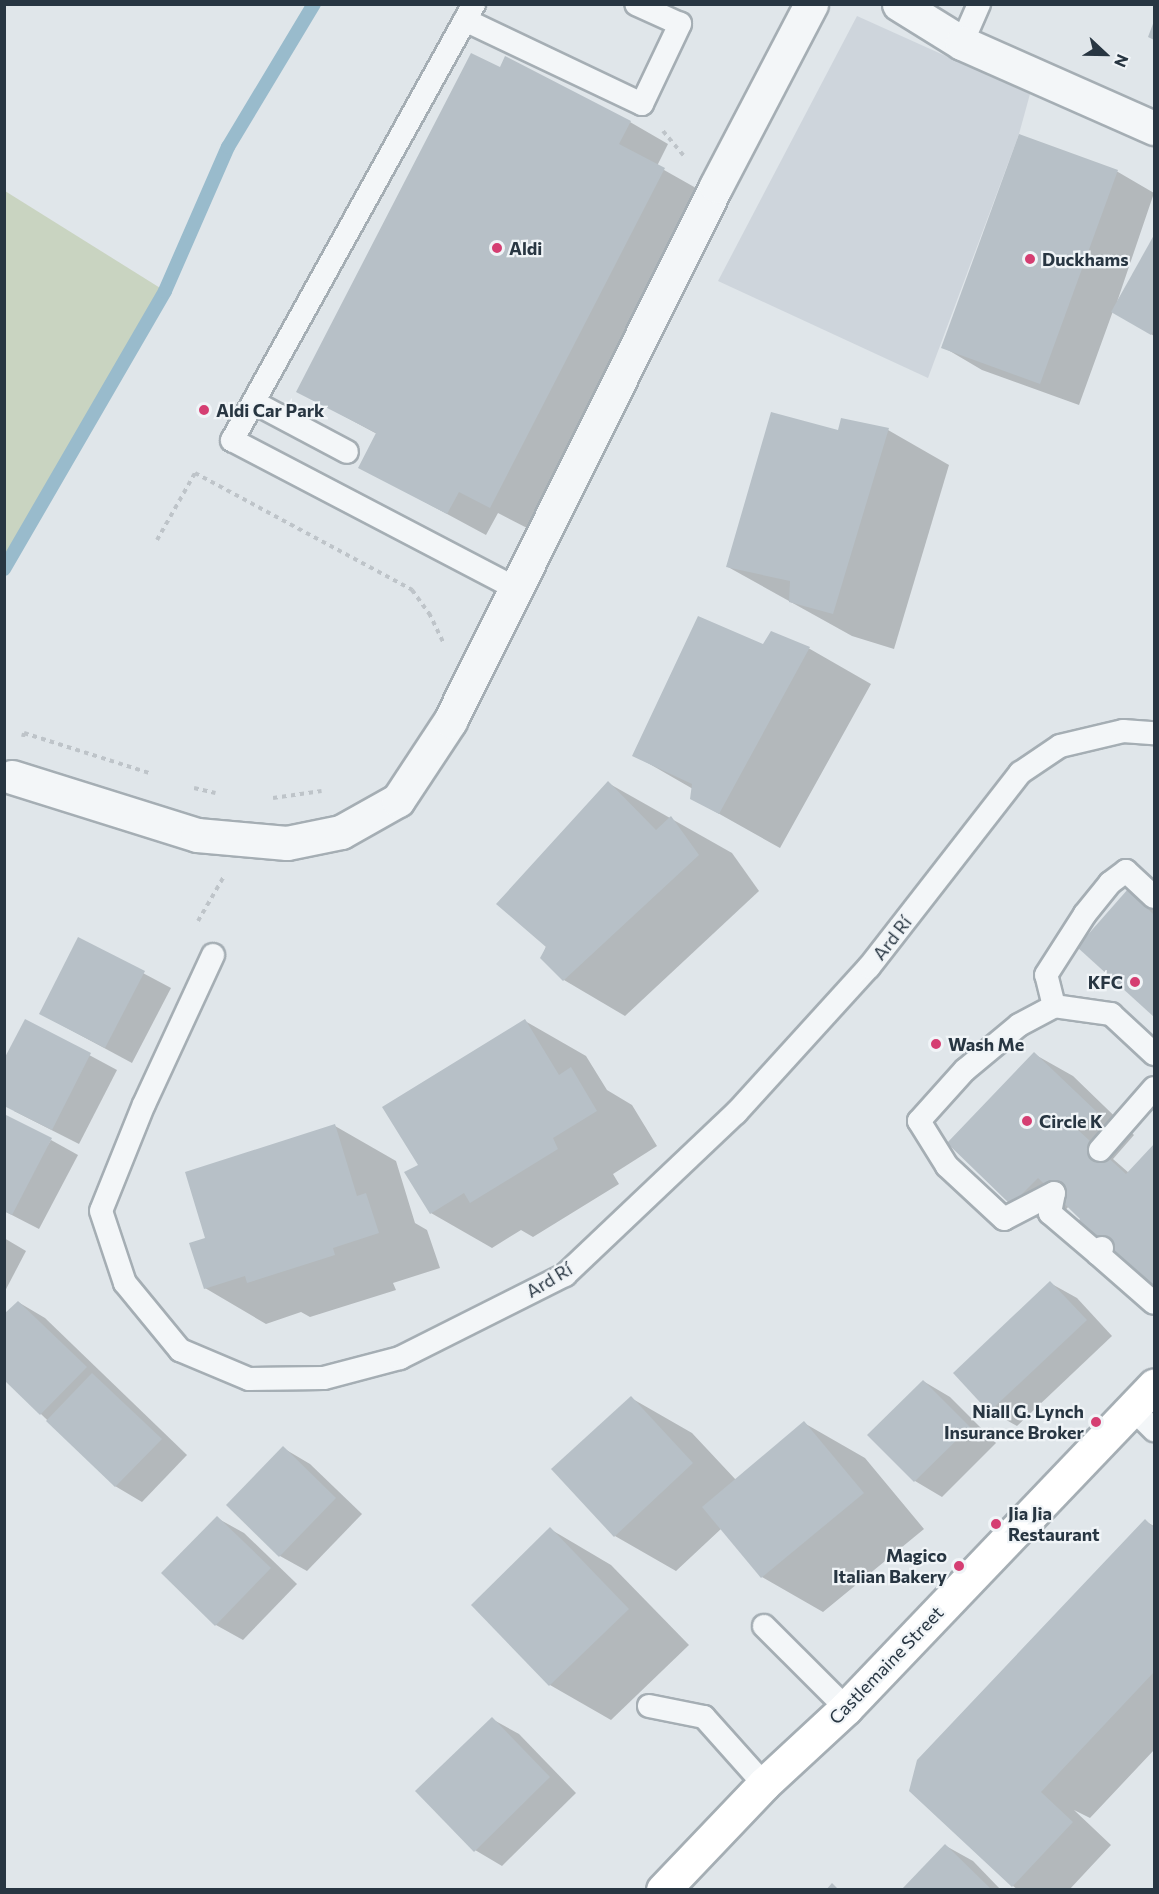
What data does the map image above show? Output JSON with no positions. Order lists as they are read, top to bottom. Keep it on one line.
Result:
{"streets":{"main road":["Castlemaine Street"],"lane":["Ard Rí"]},"places":["Aldi","Duckhams","Aldi Car Park","KFC","Wash Me","Circle K","Niall G. Lynch Insurance Broker","Jia Jia Restaurant","Magico Italian Bakery"],"north":"right"}
